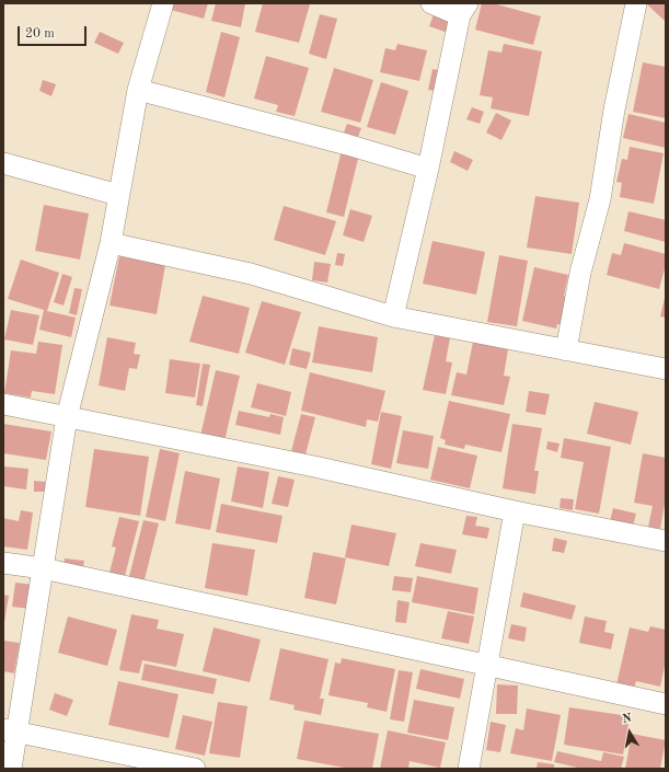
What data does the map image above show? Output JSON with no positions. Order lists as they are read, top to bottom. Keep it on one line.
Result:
{"scale_bar":"20 m","north":"top"}
